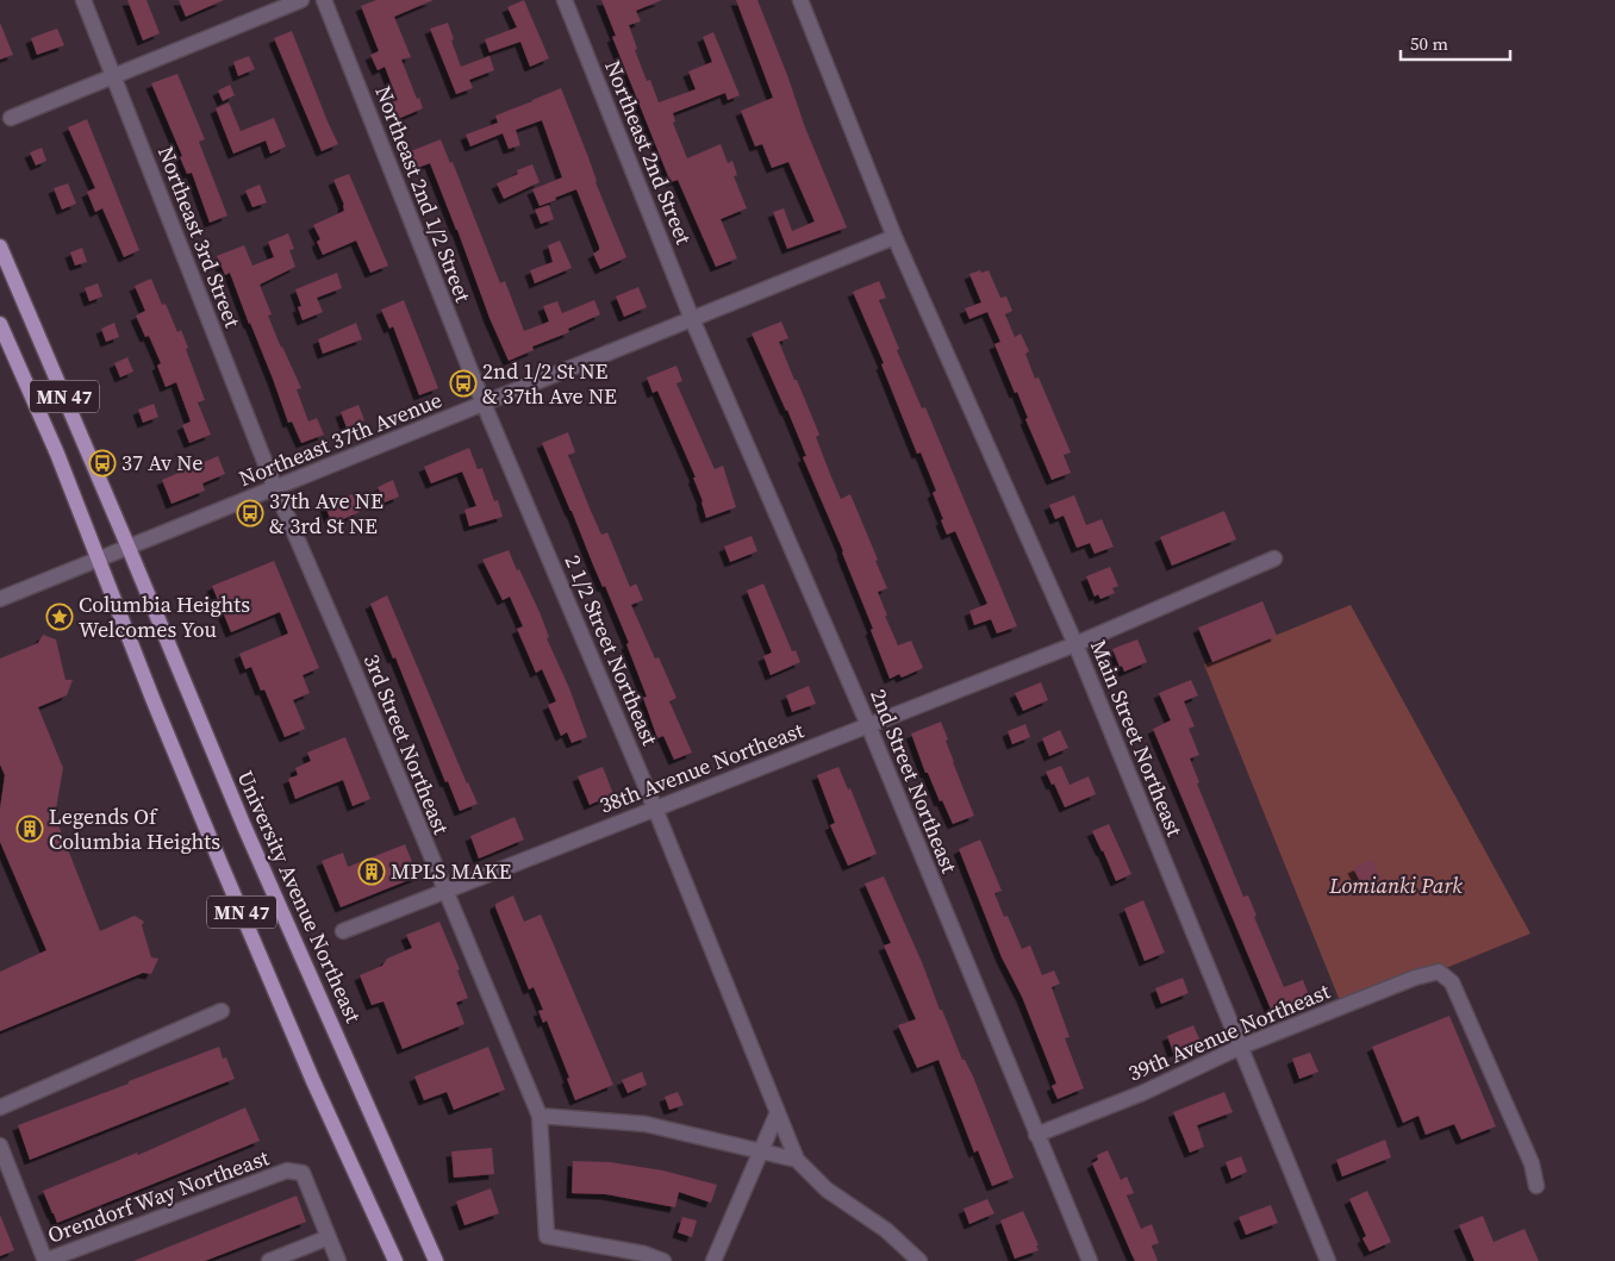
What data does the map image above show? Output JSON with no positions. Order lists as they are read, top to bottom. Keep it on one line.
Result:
{"streets":{"main road":["MN 47","University Avenue Northeast"],"street":["Northeast 2nd Street","Northeast 2nd 1/2 Street","Northeast 3rd Street","Northeast 37th Avenue","2 1/2 Street Northeast","Main Street Northeast","3rd Street Northeast","38th Avenue Northeast","2nd Street Northeast","39th Avenue Northeast","Orendorf Way Northeast"]},"crossings":[["Northeast 2nd Street","Northeast 37th Avenue"],["Northeast 2nd Street","2nd Street Northeast"],["Northeast 2nd 1/2 Street","Northeast 37th Avenue"],["Northeast 2nd 1/2 Street","2 1/2 Street Northeast"],["Northeast 3rd Street","Northeast 37th Avenue"],["Northeast 3rd Street","3rd Street Northeast"],["MN 47","Northeast 37th Avenue"],["MN 47","University Avenue Northeast"],["Northeast 37th Avenue","2 1/2 Street Northeast"],["Northeast 37th Avenue","Main Street Northeast"],["Northeast 37th Avenue","3rd Street Northeast"],["Northeast 37th Avenue","2nd Street Northeast"],["Northeast 37th Avenue","University Avenue Northeast"],["2 1/2 Street Northeast","38th Avenue Northeast"],["Main Street Northeast","38th Avenue Northeast"],["Main Street Northeast","39th Avenue Northeast"],["3rd Street Northeast","38th Avenue Northeast"],["38th Avenue Northeast","2nd Street Northeast"],["2nd Street Northeast","39th Avenue Northeast"]],"parks":["Lomianki Park"],"places":{"bus stop":["2nd 1/2 St NE & 37th Ave NE","37 Av Ne","37th Ave NE & 3rd St NE"],"place":["Columbia Heights Welcomes You"],"building":["Legends Of Columbia Heights","MPLS MAKE"]},"scale_bar":"50 m"}
